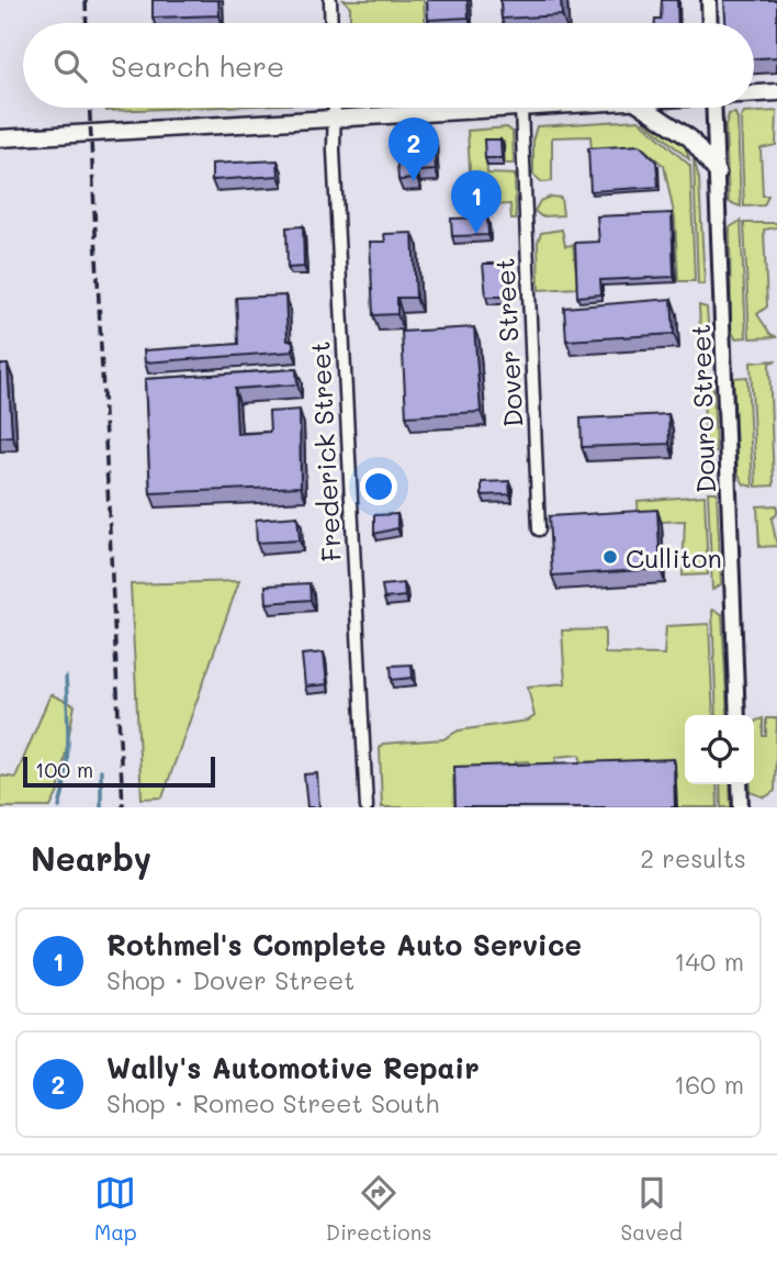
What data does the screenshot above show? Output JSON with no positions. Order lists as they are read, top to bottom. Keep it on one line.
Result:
{"streets":{"street":["Dover Street","Douro Street","Frederick Street"]},"places":["Culliton"],"scale_bar":"100 m","page":{"search":"Search here","pins":["2","1"],"scale":"100 m","heading":["Nearby","2 results"],"list":[{"mark":"1","name":"Rothmel's Complete Auto Service","note":"Shop · Dover Street","value":"140 m"},{"mark":"2","name":"Wally's Automotive Repair","note":"Shop · Romeo Street South","value":"160 m"}],"nav":["Map","Directions","Saved"]}}
